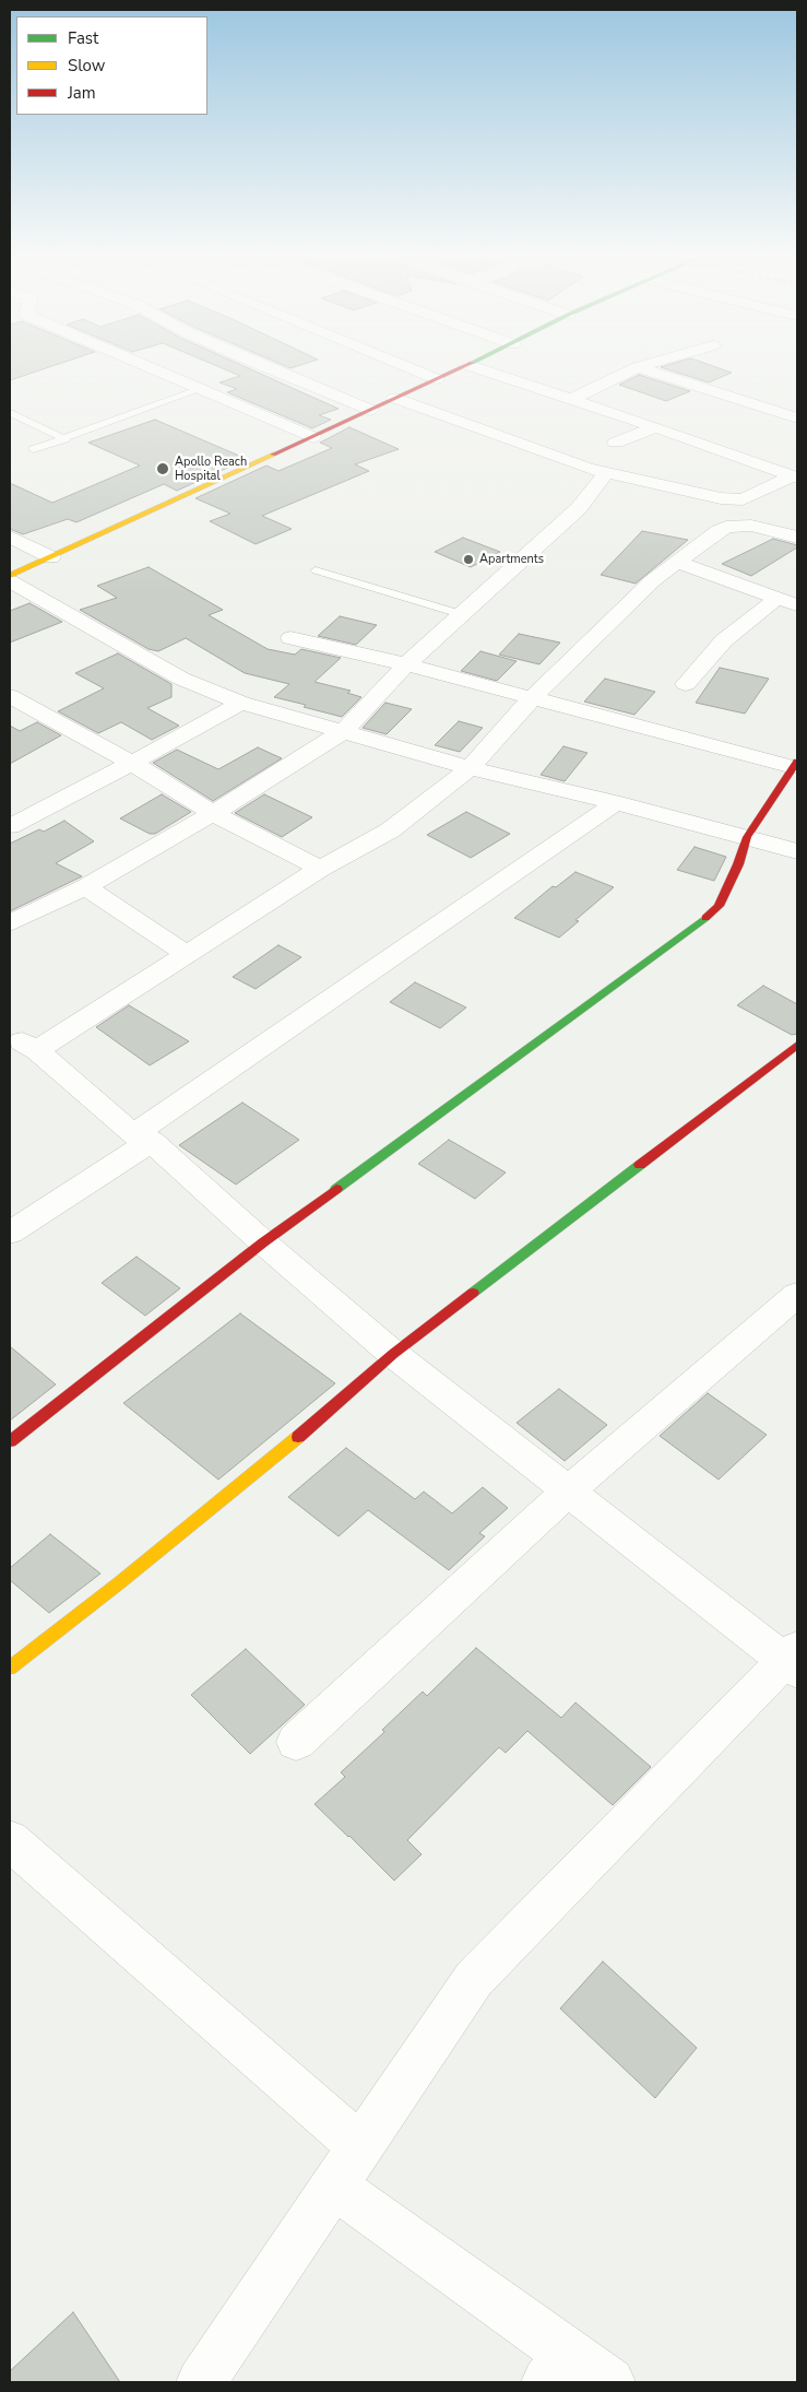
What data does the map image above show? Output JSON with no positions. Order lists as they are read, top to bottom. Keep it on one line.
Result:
{"places":["Apollo Reach Hospital","Apartments"],"legend":["Fast","Slow","Jam"]}
